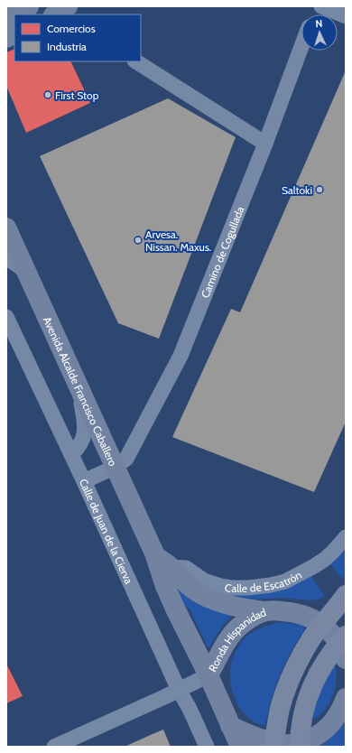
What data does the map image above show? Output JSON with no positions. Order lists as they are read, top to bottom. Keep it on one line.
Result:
{"streets":{"highway":["Ronda Hispanidad"],"main road":["Avenida Alcalde Francisco Caballero"],"street":["Camino de Cogullada","Calle de Juan de la Cierva","Calle de Escatrón"]},"crossings":[["Camino de Cogullada","Avenida Alcalde Francisco Caballero"],["Camino de Cogullada","Calle de Juan de la Cierva"],["Avenida Alcalde Francisco Caballero","Calle de Escatrón"],["Avenida Alcalde Francisco Caballero","Ronda Hispanidad"]],"places":["First Stop","Saltoki","Arvesa. Nissan. Maxus."],"legend":["Comercios","Industria"],"north":"top"}
